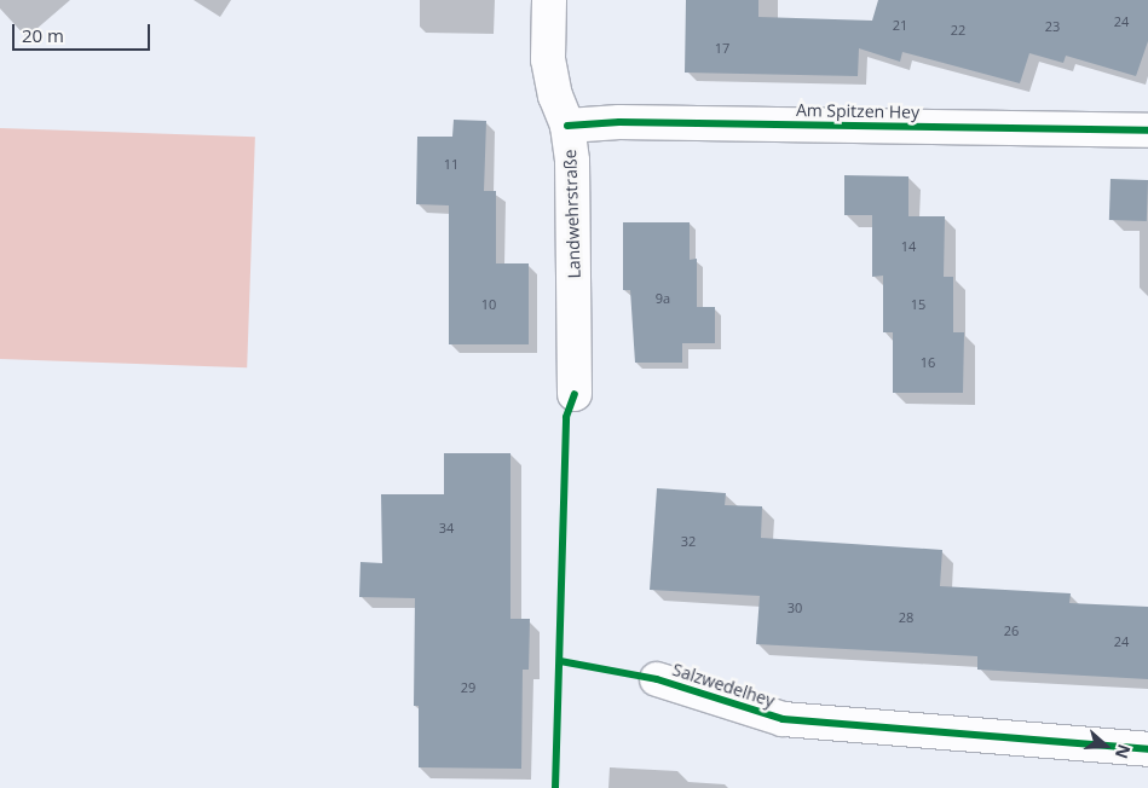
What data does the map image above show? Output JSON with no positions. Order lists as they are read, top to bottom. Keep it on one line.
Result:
{"streets":{"street":["Am Spitzen Hey","Landwehrstraße","Salzwedelhey"]},"crossings":[["Am Spitzen Hey","Landwehrstraße"]],"house_numbers":["24","21","23","22","17","11","14","9a","10","15","16","34","32","30","28","26","24","29"],"scale_bar":"20 m","north":"right"}
